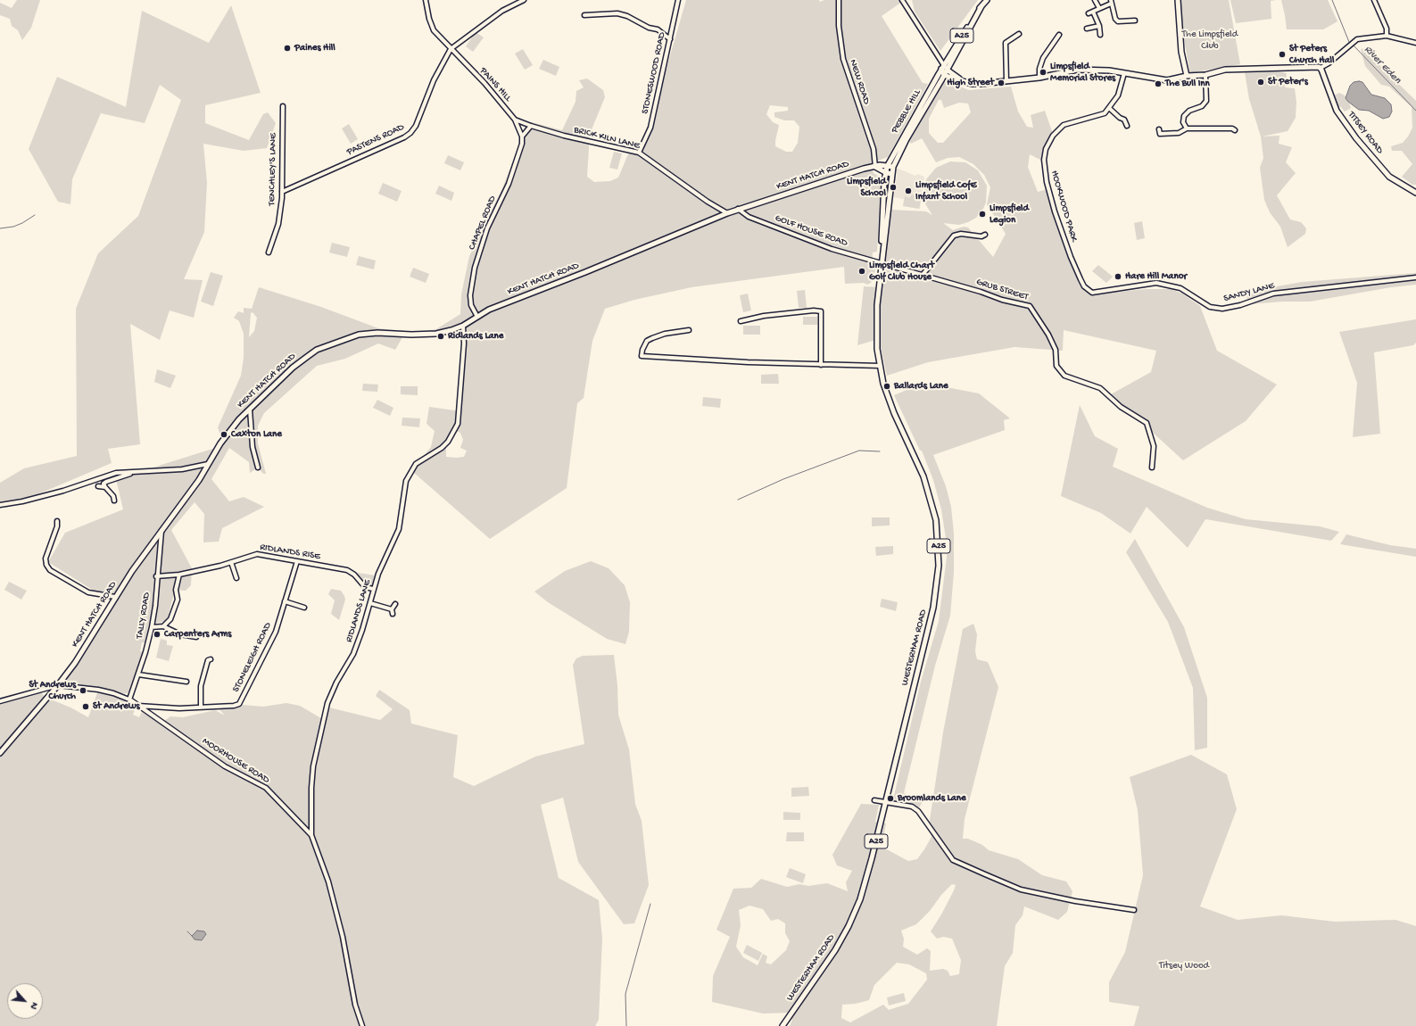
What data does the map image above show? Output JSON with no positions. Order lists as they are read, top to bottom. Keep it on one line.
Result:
{"streets":{"main road":["A25","PEBBLE HILL","TITSEY ROAD","KENT HATCH ROAD","WESTERHAM ROAD"],"street":["STONESWOOD ROAD","NEW ROAD","PAINS HILL","BRICK KILN LANE","PASTENS ROAD","TENCHLEY'S LANE","HOOKWOOD PARK","CHAPEL ROAD","GOLF HOUSE ROAD","GRUB STREET","SANDY LANE","RIDLANDS RISE","RIDLANDS LANE","TALLY ROAD","STONELEIGH ROAD","MOORHOUSE ROAD"]},"crossings":[["A25","PEBBLE HILL"],["STONESWOOD ROAD","BRICK KILN LANE"],["NEW ROAD","KENT HATCH ROAD"],["PAINS HILL","BRICK KILN LANE"],["PAINS HILL","PASTENS ROAD"],["PEBBLE HILL","KENT HATCH ROAD"],["PEBBLE HILL","WESTERHAM ROAD"],["BRICK KILN LANE","KENT HATCH ROAD"],["PASTENS ROAD","TENCHLEY'S LANE"],["KENT HATCH ROAD","CHAPEL ROAD"],["KENT HATCH ROAD","GOLF HOUSE ROAD"],["KENT HATCH ROAD","RIDLANDS LANE"],["KENT HATCH ROAD","TALLY ROAD"],["KENT HATCH ROAD","WESTERHAM ROAD"],["KENT HATCH ROAD","MOORHOUSE ROAD"],["HOOKWOOD PARK","SANDY LANE"],["GOLF HOUSE ROAD","GRUB STREET"],["GOLF HOUSE ROAD","WESTERHAM ROAD"],["GRUB STREET","WESTERHAM ROAD"],["RIDLANDS RISE","RIDLANDS LANE"],["RIDLANDS RISE","TALLY ROAD"],["RIDLANDS RISE","STONELEIGH ROAD"],["RIDLANDS LANE","MOORHOUSE ROAD"],["TALLY ROAD","MOORHOUSE ROAD"],["STONELEIGH ROAD","MOORHOUSE ROAD"]],"water":["River Eden"],"parks":["The Limpsfield Club","Titsey Wood"],"places":["Paines Hill","St Peters Church Hall","Limpsfield Memorial Stores","St Peter's","High Street","The Bull Inn","Limpsfield School","Limpsfield CofE Infant School","Limpsfield Legion","Limpsfield Chart Golf Club House","Hare Hill Manor","Ridlands Lane","Ballards Lane","Caxton Lane","Carpenters Arms","St Andrews Church","St Andrews","Broomlands Lane"],"north":"bottom right"}
